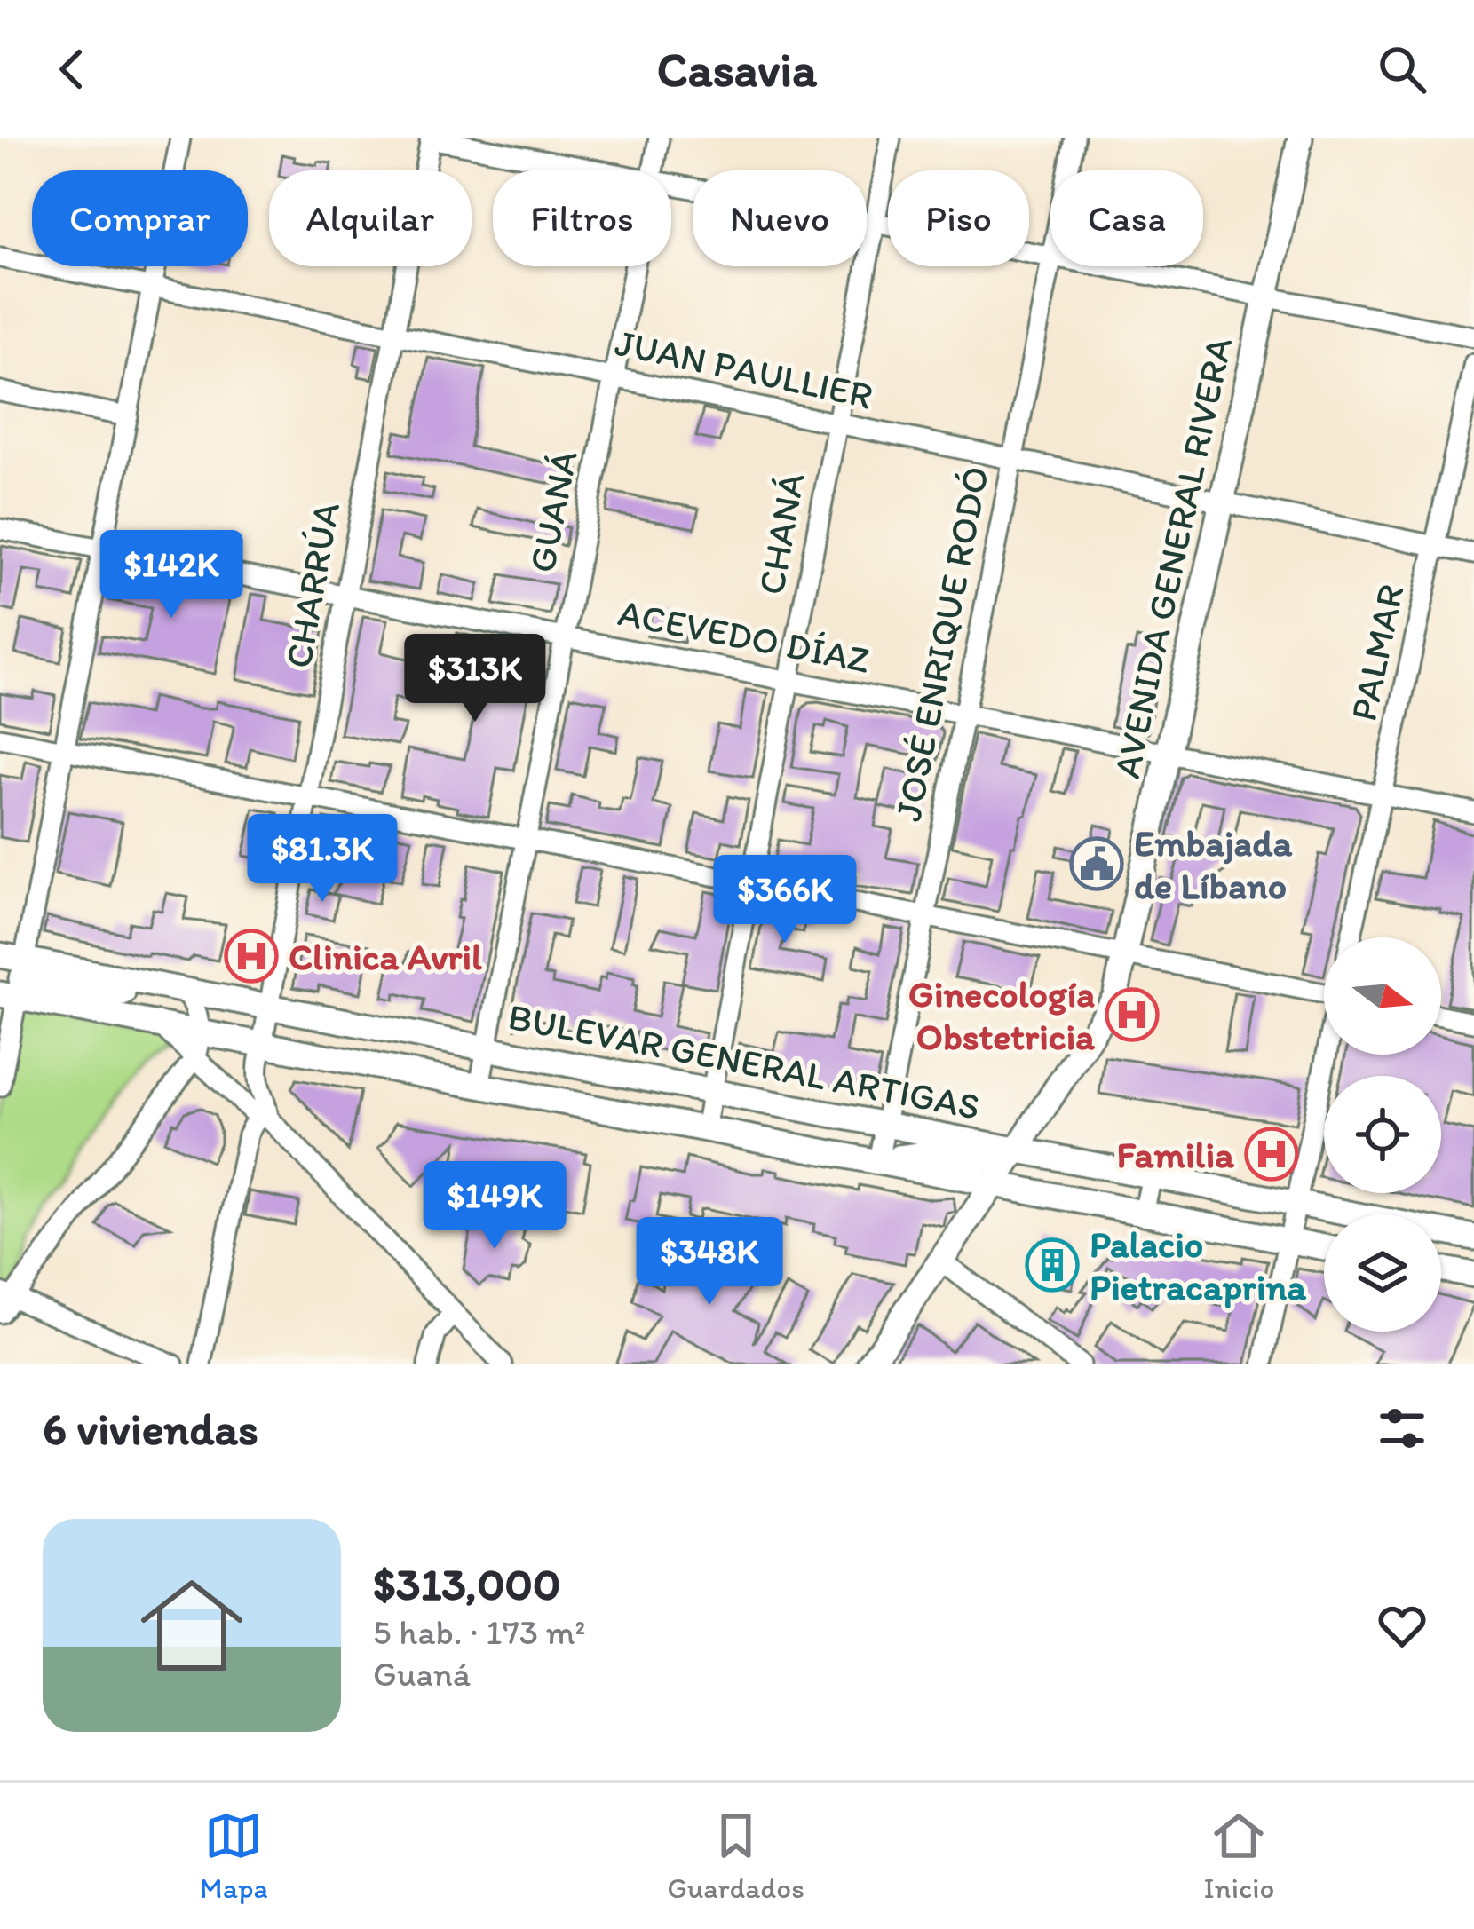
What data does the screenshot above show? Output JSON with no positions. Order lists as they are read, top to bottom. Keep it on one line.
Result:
{"streets":{"main road":["AVENIDA GENERAL RIVERA","BULEVAR GENERAL ARTIGAS"],"street":["JUAN PAULLIER","GUANÁ","CHANÁ","CHARRÚA","ACEVEDO DÍAZ","JOSÉ ENRIQUE RODÓ","PALMAR"]},"crossings":[["JUAN PAULLIER","GUANÁ"],["JUAN PAULLIER","CHANÁ"],["JUAN PAULLIER","AVENIDA GENERAL RIVERA"],["JUAN PAULLIER","CHARRÚA"],["JUAN PAULLIER","JOSÉ ENRIQUE RODÓ"],["JUAN PAULLIER","PALMAR"],["GUANÁ","ACEVEDO DÍAZ"],["GUANÁ","BULEVAR GENERAL ARTIGAS"],["CHANÁ","ACEVEDO DÍAZ"],["CHANÁ","BULEVAR GENERAL ARTIGAS"],["AVENIDA GENERAL RIVERA","ACEVEDO DÍAZ"],["AVENIDA GENERAL RIVERA","BULEVAR GENERAL ARTIGAS"],["CHARRÚA","ACEVEDO DÍAZ"],["CHARRÚA","BULEVAR GENERAL ARTIGAS"],["ACEVEDO DÍAZ","JOSÉ ENRIQUE RODÓ"],["ACEVEDO DÍAZ","PALMAR"],["JOSÉ ENRIQUE RODÓ","BULEVAR GENERAL ARTIGAS"]],"places":{"public building":["Embajada de Líbano"],"hospital":["Clinica Avril","Ginecología Obstetricia","Familia"],"building":["Palacio Pietracaprina"]},"north":"right","page":{"header":"Casavia","chip":["Comprar","Alquilar","Filtros","Nuevo","Piso","Casa"],"price":["$142K","$313K","$81.3K","$366K","$149K","$348K"],"heading":"6 viviendas","list":[{"name":"$313,000","note":"5 hab. · 173 m² · Guaná"}],"tabs":["Mapa","Guardados","Inicio"]}}
